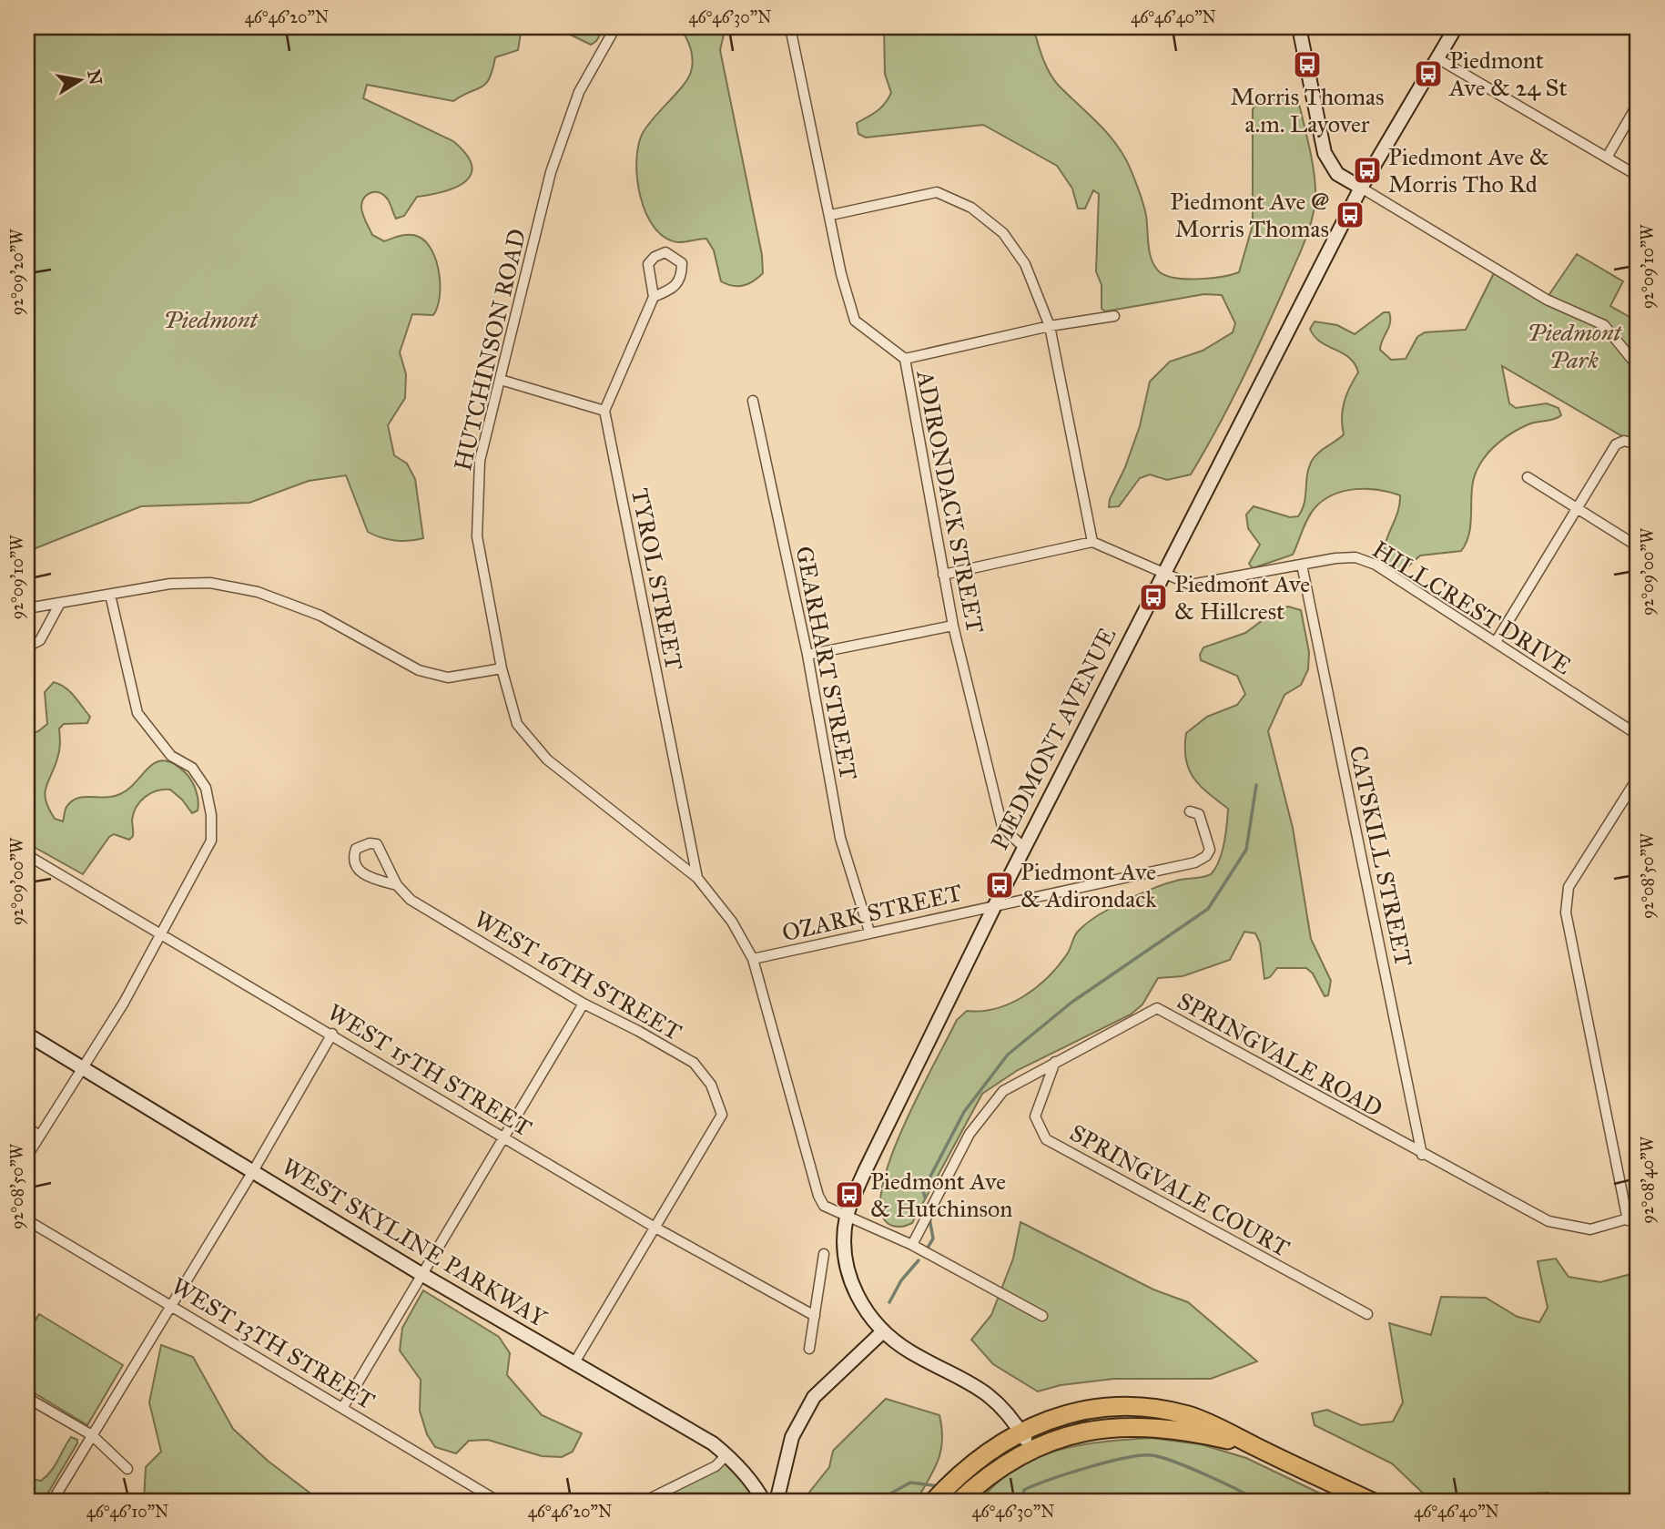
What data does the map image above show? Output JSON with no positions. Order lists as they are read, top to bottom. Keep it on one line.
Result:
{"streets":{"main road":["PIEDMONT AVENUE","WEST SKYLINE PARKWAY"],"street":["HUTCHINSON ROAD","ADIRONDACK STREET","TYROL STREET","HILLCREST DRIVE","GEARHART STREET","CATSKILL STREET","OZARK STREET","WEST 16TH STREET","SPRINGVALE ROAD","WEST 15TH STREET","SPRINGVALE COURT","WEST 13TH STREET"]},"crossings":[["HUTCHINSON ROAD","TYROL STREET"],["HUTCHINSON ROAD","PIEDMONT AVENUE"],["HUTCHINSON ROAD","OZARK STREET"],["HUTCHINSON ROAD","SPRINGVALE ROAD"],["ADIRONDACK STREET","PIEDMONT AVENUE"],["HILLCREST DRIVE","PIEDMONT AVENUE"],["HILLCREST DRIVE","CATSKILL STREET"],["GEARHART STREET","OZARK STREET"],["PIEDMONT AVENUE","OZARK STREET"],["CATSKILL STREET","SPRINGVALE ROAD"],["WEST 16TH STREET","WEST 15TH STREET"],["SPRINGVALE ROAD","SPRINGVALE COURT"]],"parks":["Piedmont","Piedmont Park"],"places":{"bus stop":["Morris Thomas a.m. Layover","Piedmont Ave & 24 St","Piedmont Ave & Morris Tho Rd","Piedmont Ave @ Morris Thomas","Piedmont Ave & Hillcrest","Piedmont Ave & Adirondack","Piedmont Ave & Hutchinson"]},"north":"right","coordinates":["46°46'20\"N","46°46'30\"N","46°46'40\"N","92°09'10\"W","92°09'20\"W","92°09'00\"W","92°08'50\"W","92°08'40\"W","46°46'10\"N"]}
